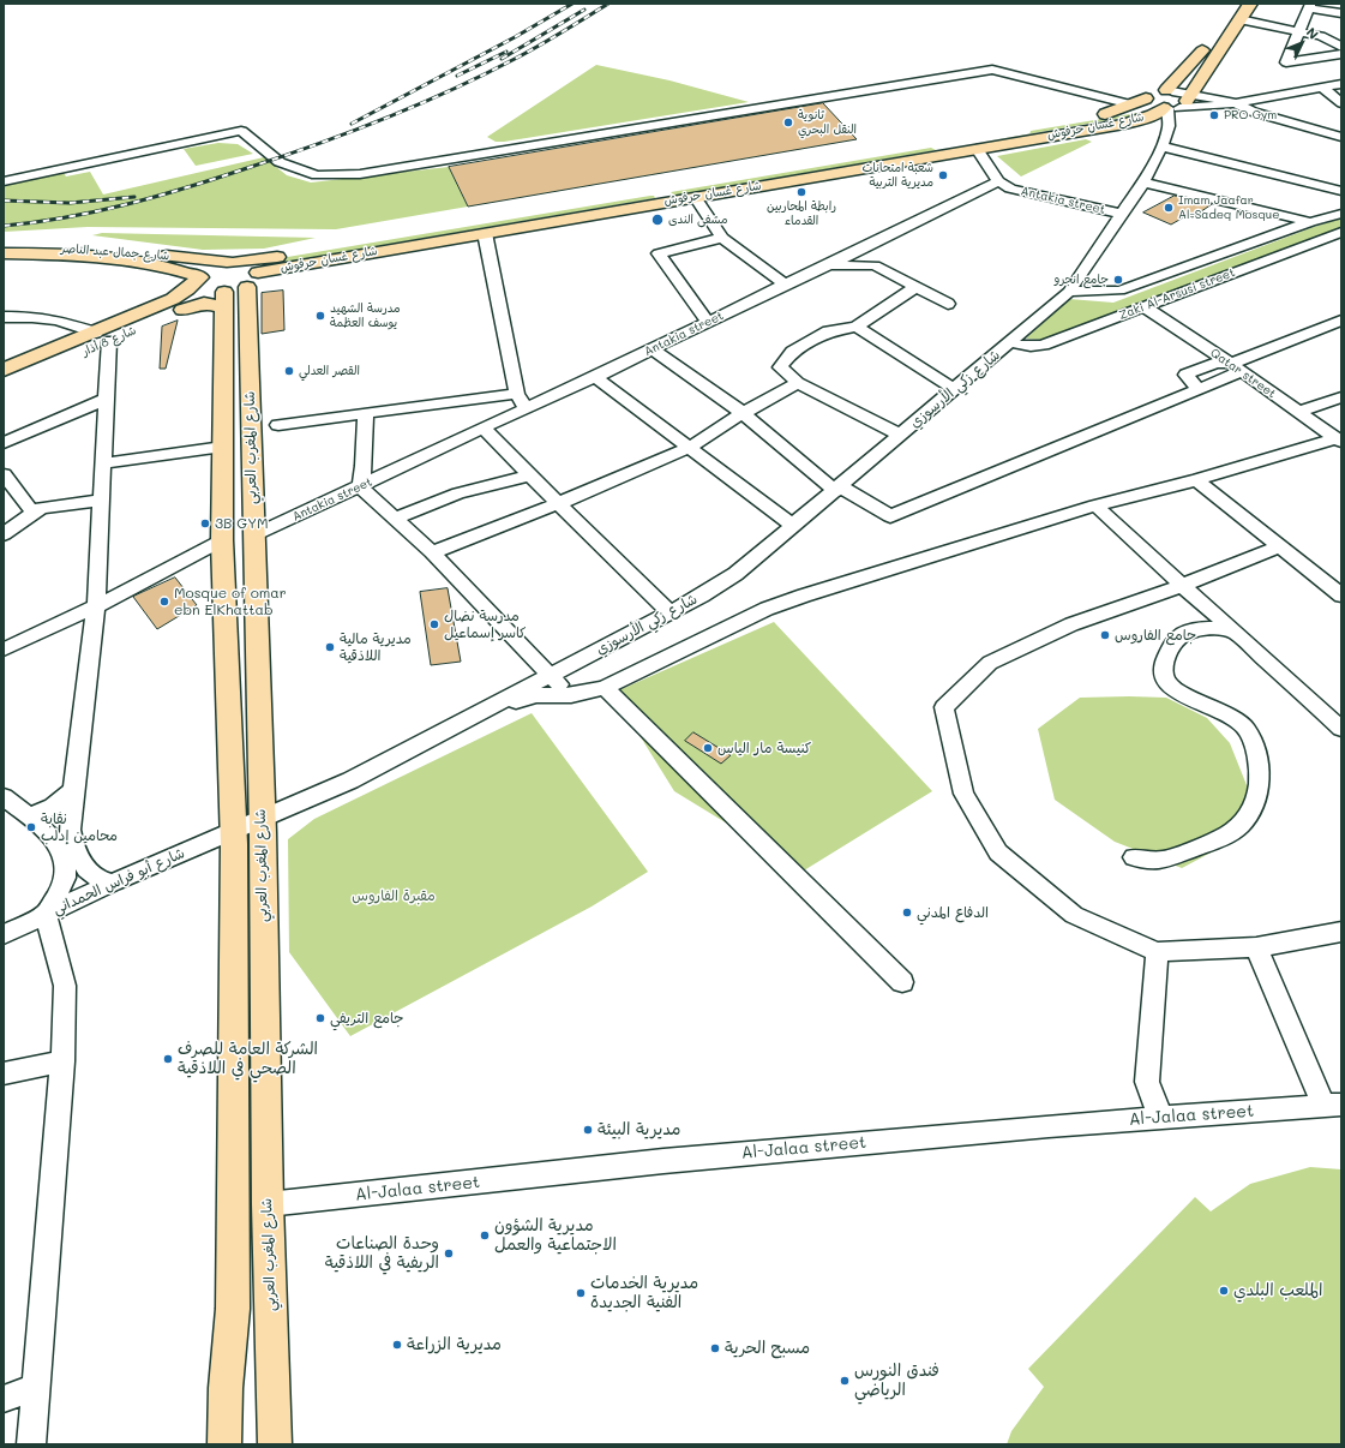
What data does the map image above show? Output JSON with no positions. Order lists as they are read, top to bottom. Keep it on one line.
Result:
{"streets":{"main road":["شارع غسان حرفوش","شارع جمال عبد الناصر","شارع 8 أذار","شارع المغرب العربي"],"street":["Antakia street","Zaki Al-Arsusi street","Qatar street","شارع زكي الأرسوزي","شارع أبو فراس الحمداني","Al-Jalaa street"]},"crossings":[["شارع غسان حرفوش","شارع جمال عبد الناصر"],["شارع غسان حرفوش","شارع 8 أذار"],["شارع غسان حرفوش","شارع زكي الأرسوزي"],["شارع غسان حرفوش","شارع المغرب العربي"],["Antakia street","شارع زكي الأرسوزي"],["Antakia street","شارع المغرب العربي"],["Zaki Al-Arsusi street","Qatar street"],["Zaki Al-Arsusi street","شارع زكي الأرسوزي"],["شارع 8 أذار","شارع المغرب العربي"],["شارع زكي الأرسوزي","شارع المغرب العربي"],["شارع زكي الأرسوزي","شارع أبو فراس الحمداني"],["شارع المغرب العربي","شارع أبو فراس الحمداني"],["شارع المغرب العربي","Al-Jalaa street"]],"parks":["مقبرة الفاروس"],"places":["PRO Gym","ثانوية النقل البحري","شعبة امتحانات مديرية التربية","رابطة المحاربين القدماء","Imam Jaafar Al-Sadeq Mosque","مشفى الندى","جامع انجرو","مدرسة الشهيد يوسف العظمة","القصر العدلي","3B GYM","Mosque of omar ebn ElKhattab","مدرسة نضال كاسر إسماعيل","جامع الفاروس","مديرية مالية اللاذقية","كنيسة مار الياس","نقابة محامين إدلب","الدفاع المدني","جامع التريفي","الشركة العامة للصرف الصحي في اللاذقية","مديرية البيئة","مديرية الشؤون الاجتماعية والعمل","وحدة الصناعات الريفية في اللاذقية","الملعب البلدي","مديرية الخدمات الفنية الجديدة","مديرية الزراعة","مسبح الحرية","فندق النورس الرياضي"],"north":"top right"}
